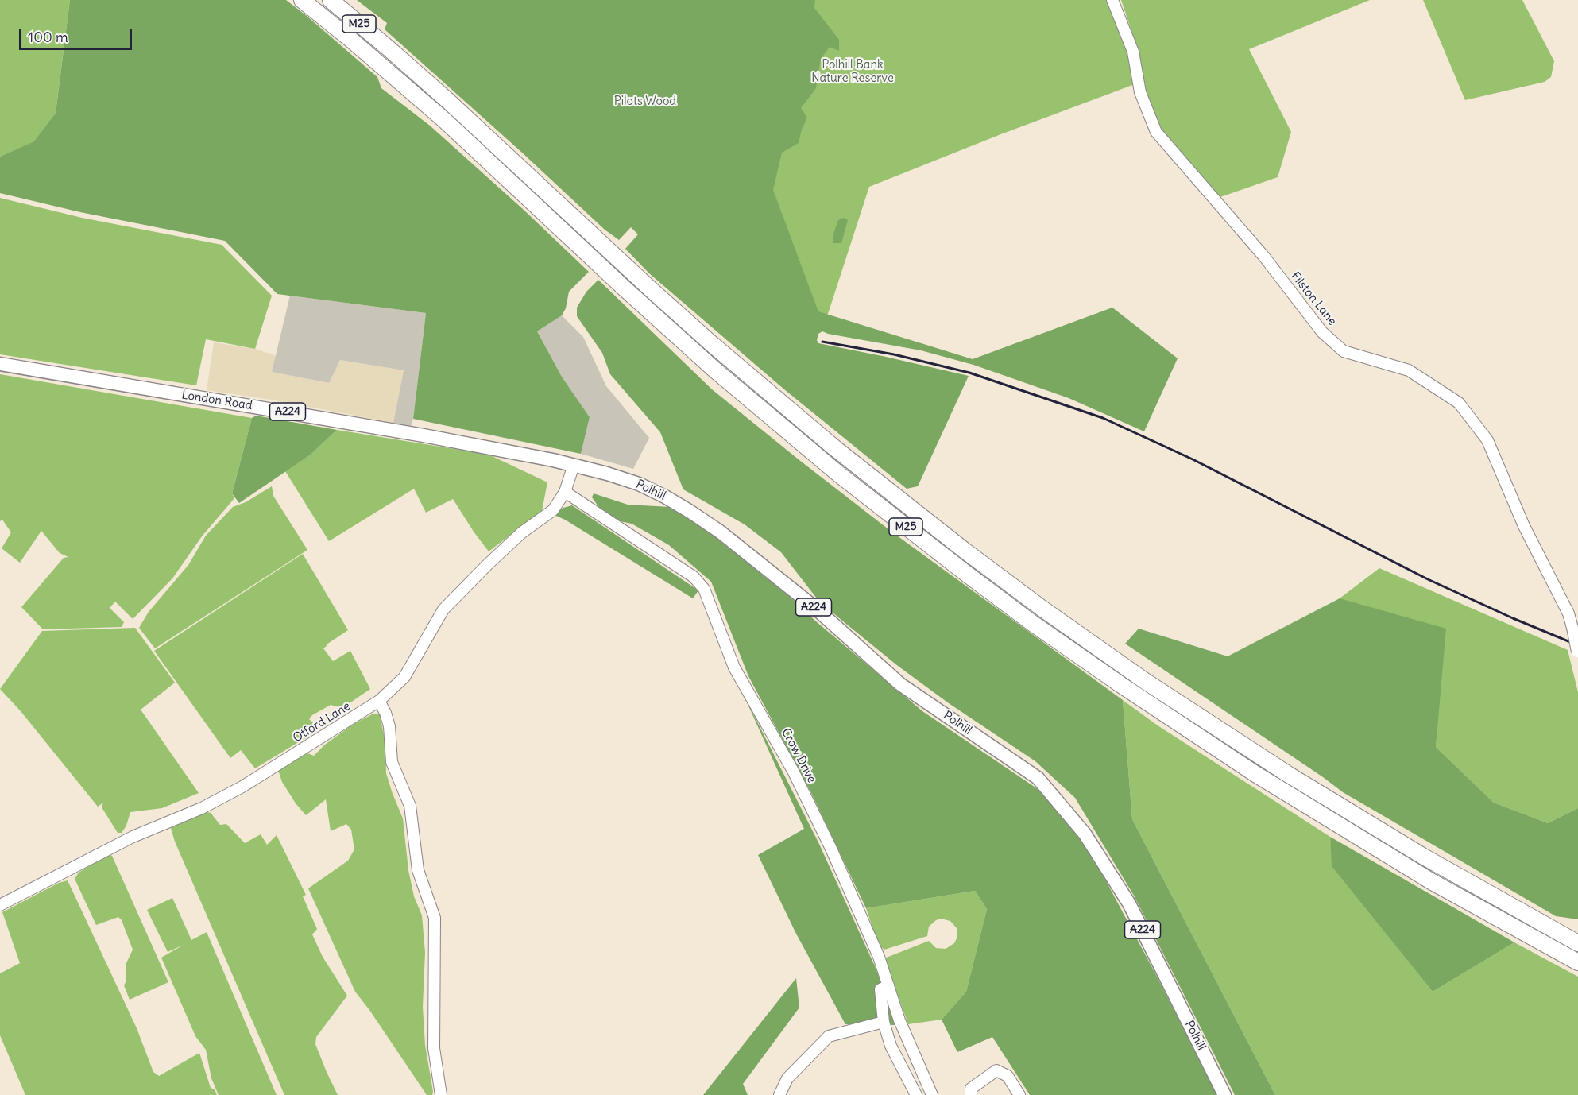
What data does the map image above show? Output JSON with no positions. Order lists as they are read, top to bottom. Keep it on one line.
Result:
{"streets":{"highway":["M25"],"main road":["London Road","A224","Polhill"],"street":["Filston Lane","Otford Lane","Crow Drive"]},"crossings":[["London Road","Polhill"],["London Road","Otford Lane"],["Polhill","Otford Lane"],["Otford Lane","Crow Drive"]],"parks":["Polhill Bank Nature Reserve","Pilots Wood"],"scale_bar":"100 m"}
